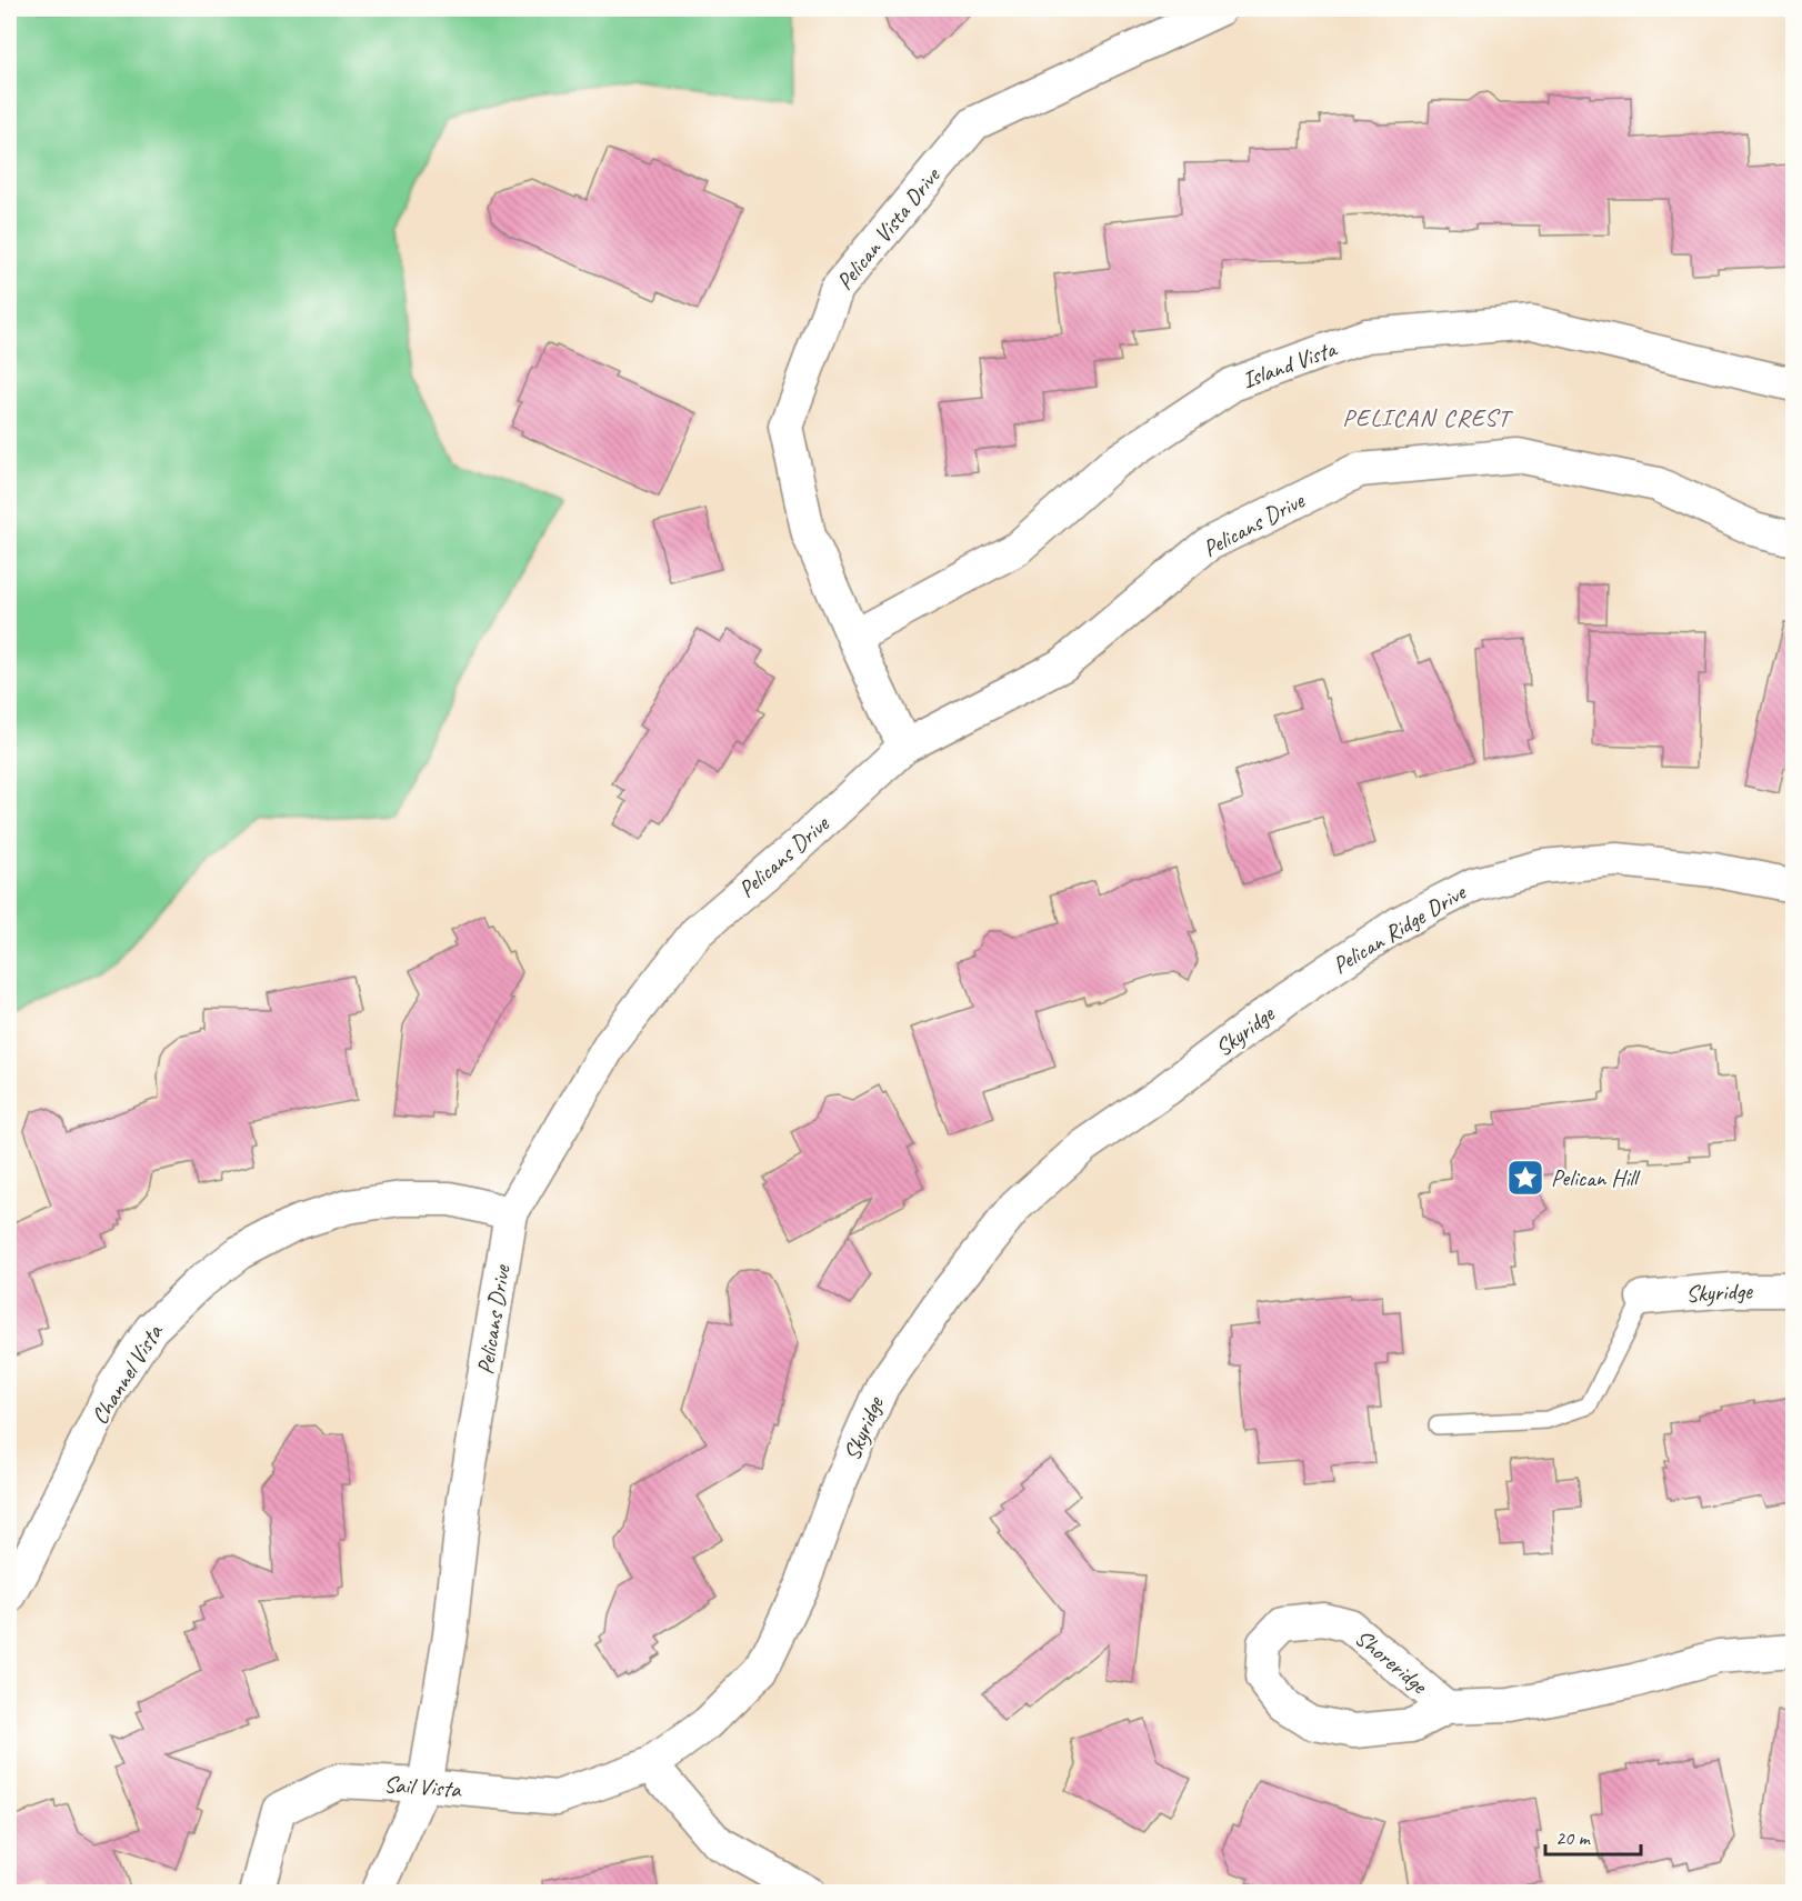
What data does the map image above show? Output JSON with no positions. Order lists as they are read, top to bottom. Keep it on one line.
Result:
{"streets":{"street":["Pelican Vista Drive","Island Vista","Pelicans Drive","Pelican Ridge Drive","Skyridge","Channel Vista","Shoreridge","Sail Vista"]},"crossings":[["Pelican Vista Drive","Island Vista"],["Pelican Vista Drive","Pelicans Drive"],["Pelicans Drive","Channel Vista"],["Pelicans Drive","Sail Vista"],["Pelican Ridge Drive","Skyridge"],["Skyridge","Sail Vista"]],"districts":["PELICAN CREST"],"places":{"place":["Pelican Hill"]},"scale_bar":"20 m"}
